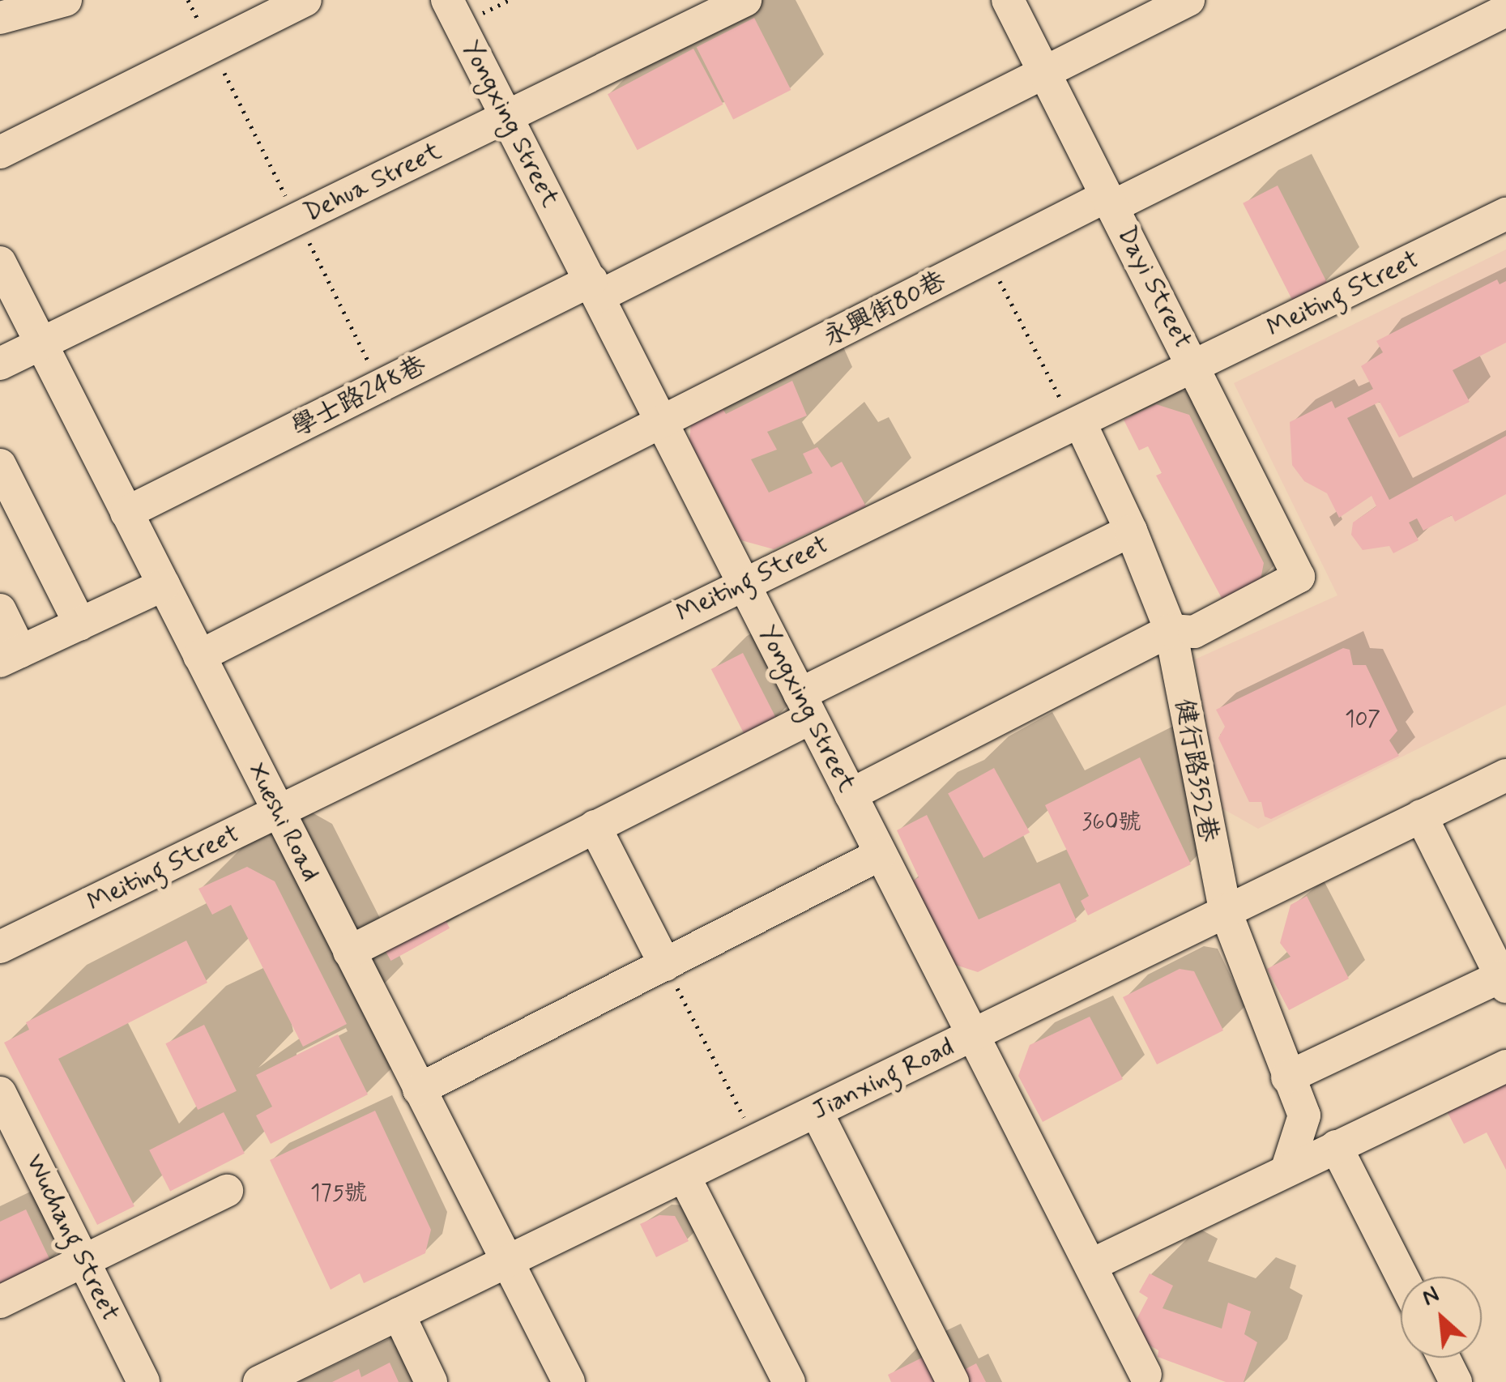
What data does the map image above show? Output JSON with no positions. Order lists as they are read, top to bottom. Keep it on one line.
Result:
{"streets":{"street":["Yongxing Street","Dehua Street","Dayi Street","Meiting Street","永興街80巷","學士路248巷","健行路352巷","Xueshi Road","Jianxing Road","Wuchang Street"]},"crossings":[["Yongxing Street","Dehua Street"],["Yongxing Street","Meiting Street"],["Yongxing Street","永興街80巷"],["Yongxing Street","學士路248巷"],["Yongxing Street","Jianxing Road"],["Dehua Street","Xueshi Road"],["Dayi Street","Meiting Street"],["Dayi Street","永興街80巷"],["Dayi Street","學士路248巷"],["Dayi Street","健行路352巷"],["Meiting Street","健行路352巷"],["Meiting Street","Xueshi Road"],["永興街80巷","Xueshi Road"],["學士路248巷","Xueshi Road"],["健行路352巷","Jianxing Road"],["Xueshi Road","Jianxing Road"]],"house_numbers":["107","360號","175號"],"north":"top left"}
